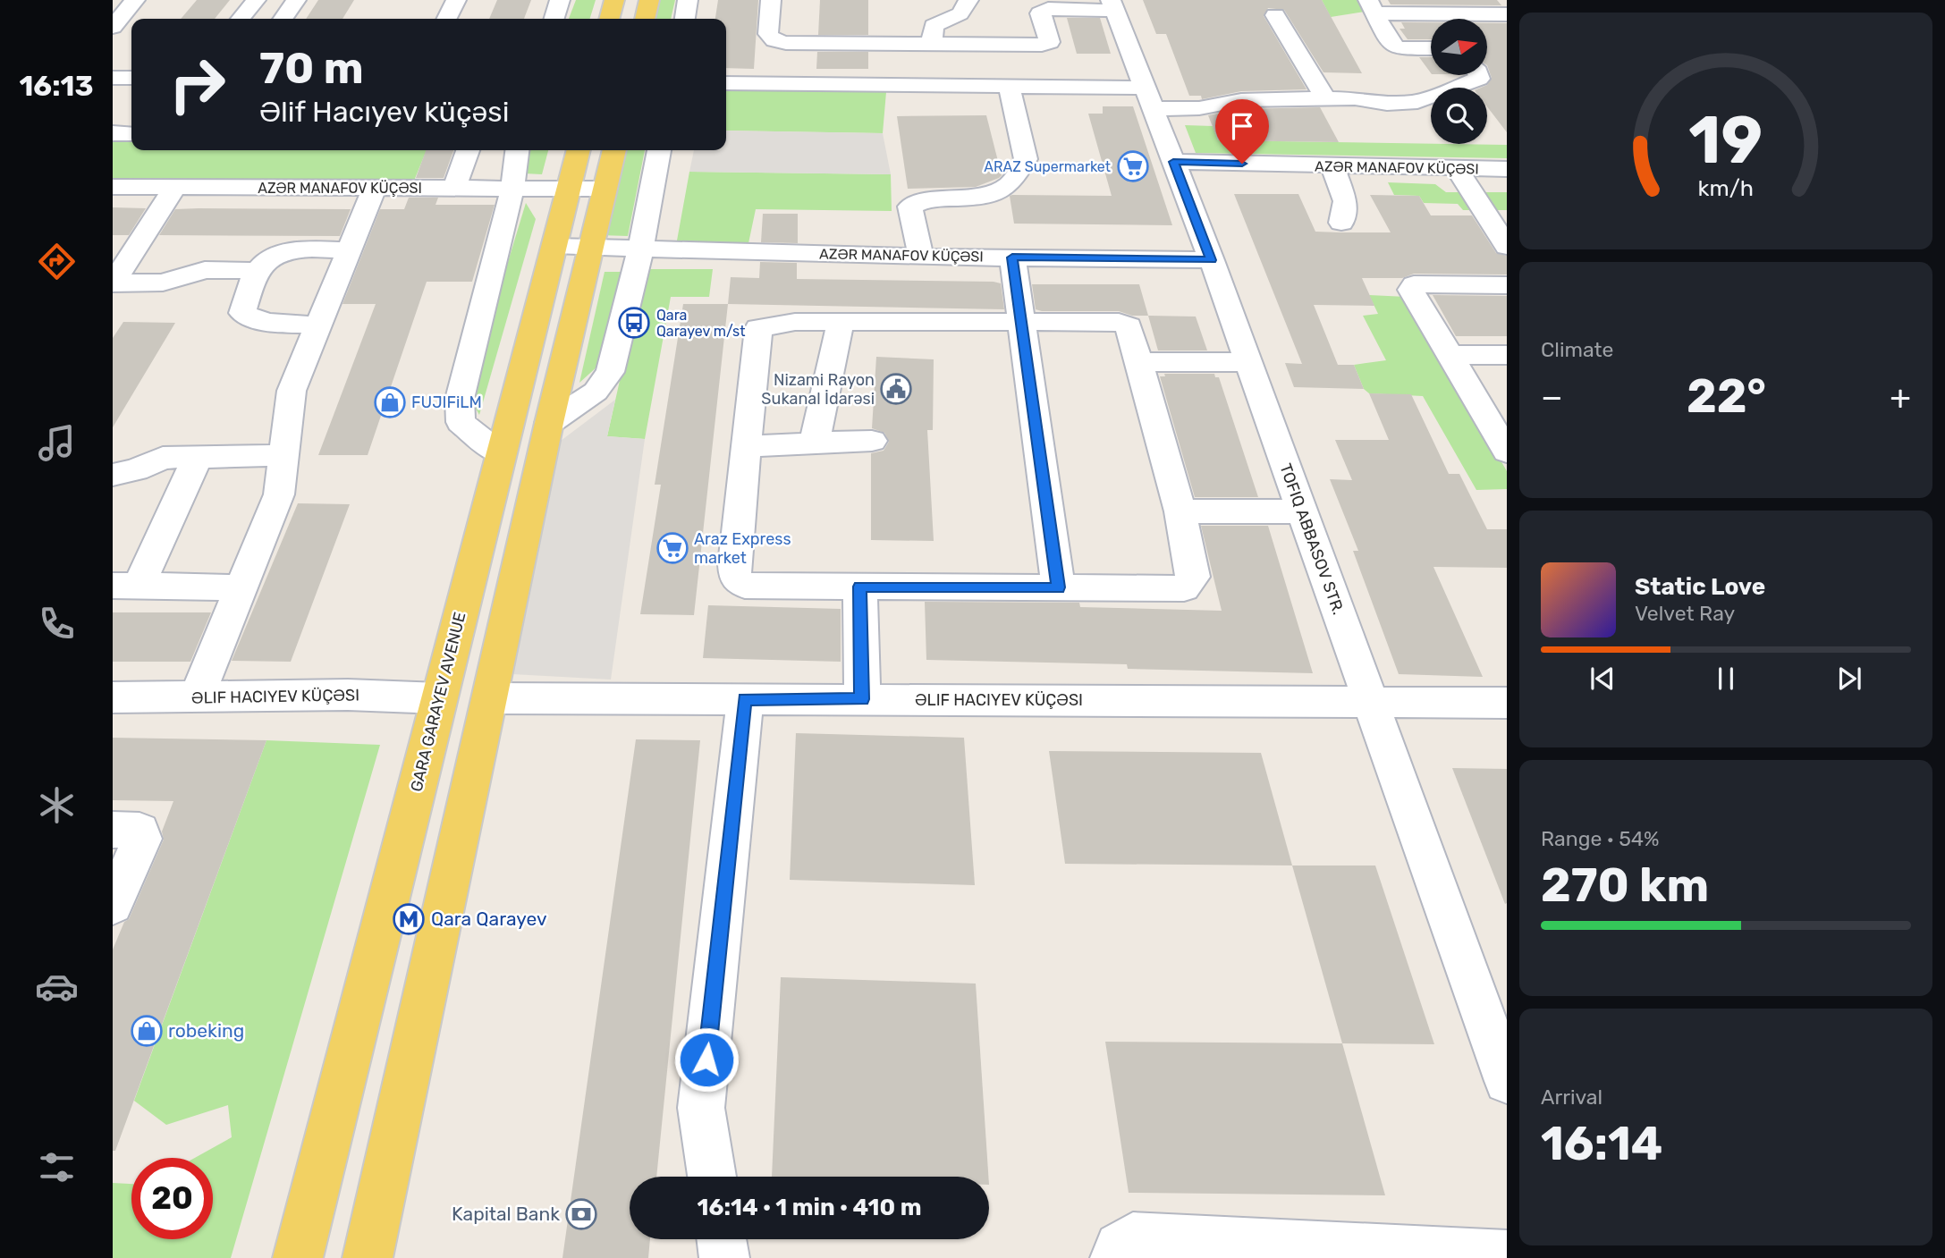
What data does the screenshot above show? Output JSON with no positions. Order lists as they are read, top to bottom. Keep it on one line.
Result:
{"streets":{"main road":["GARA GARAYEV AVENUE"],"street":["AZƏR MANAFOV KÜÇƏSI","TOFIQ ABBASOV STR."]},"crossings":[["AZƏR MANAFOV KÜÇƏSI","TOFIQ ABBASOV STR."],["AZƏR MANAFOV KÜÇƏSI","GARA GARAYEV AVENUE"]],"places":{"supermarket":["ARAZ Supermarket","Araz Express market"],"bus stop":["Qara Qarayev m/st"],"public building":["Nizami Rayon Sukanal İdarəsi"],"shop":["FUJIFiLM","robeking"],"metro station":["Qara Qarayev"],"bank":["Kapital Bank"]},"north":"right","page":{"tabs":"16:13","turn":["70 m","Əlif Hacıyev küçəsi"],"tile":["Climate",["Range · 54%","270 km"],["Arrival","16:14"]],"heat":["−","22°","+"],"song":["Static Love","Velvet Ray"],"limit":"20","trip":"16:14 · 1 min · 410 m","gauge":["19","km/h"]}}
